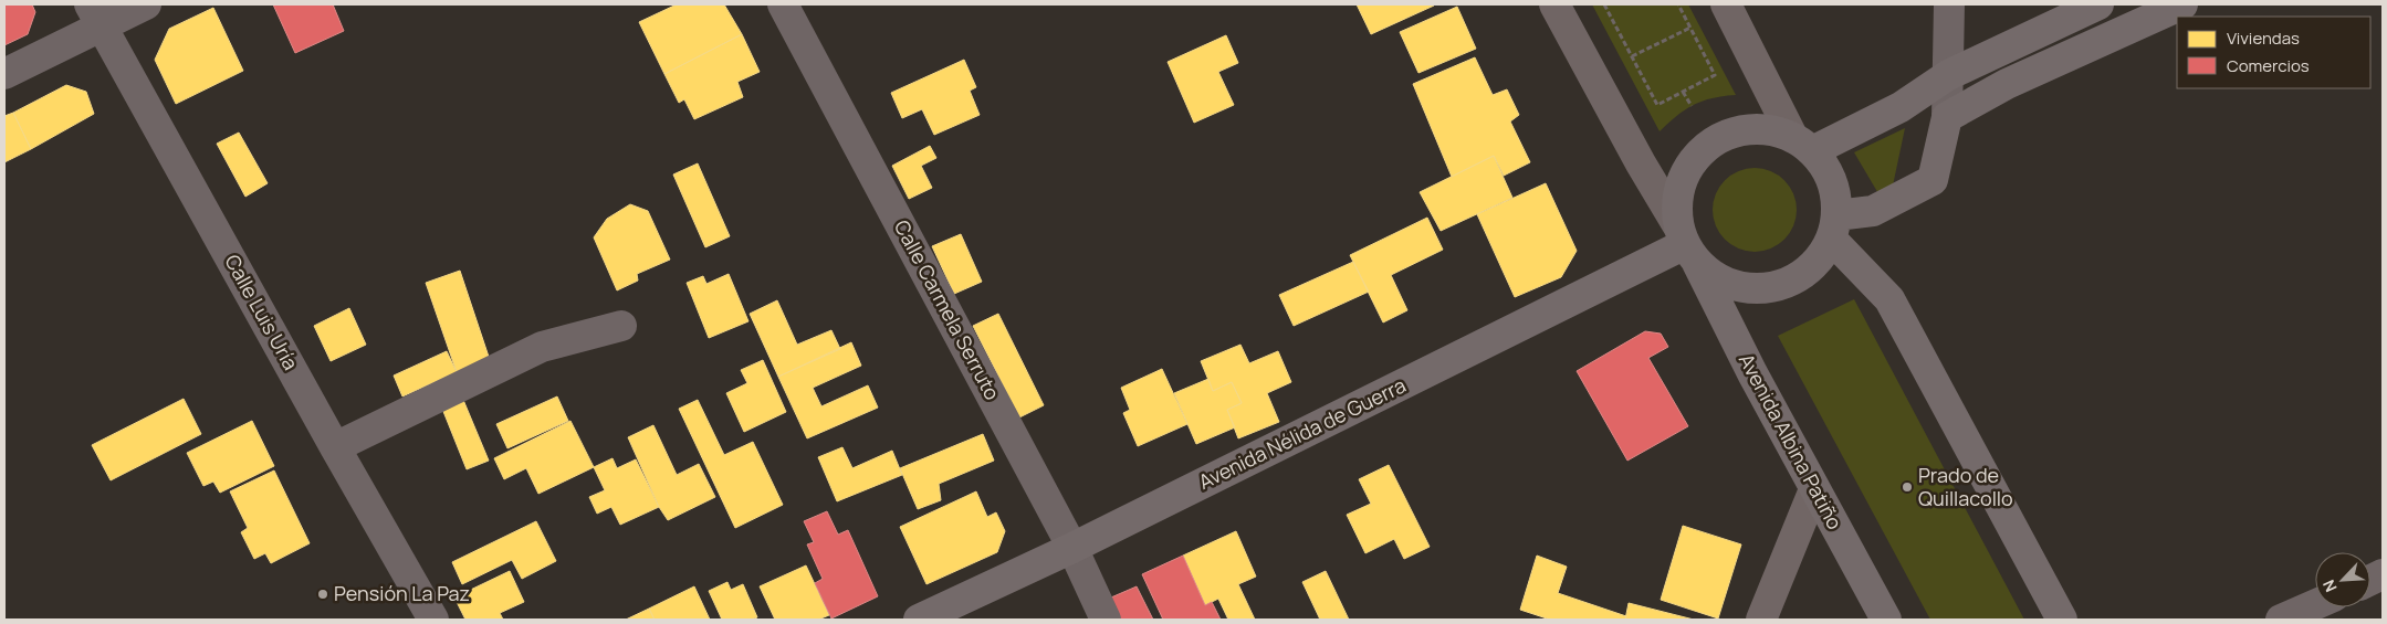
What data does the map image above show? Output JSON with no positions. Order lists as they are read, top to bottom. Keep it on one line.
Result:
{"streets":{"highway":["Avenida Nélida de Guerra","Avenida Albina Patiño"],"street":["Calle Carmela Serruto","Calle Luis Uría"]},"crossings":[["Calle Carmela Serruto","Avenida Nélida de Guerra"],["Avenida Nélida de Guerra","Avenida Albina Patiño"]],"places":["Prado de Quillacollo","Pensión La Paz"],"legend":["Viviendas","Comercios"],"north":"bottom left"}
